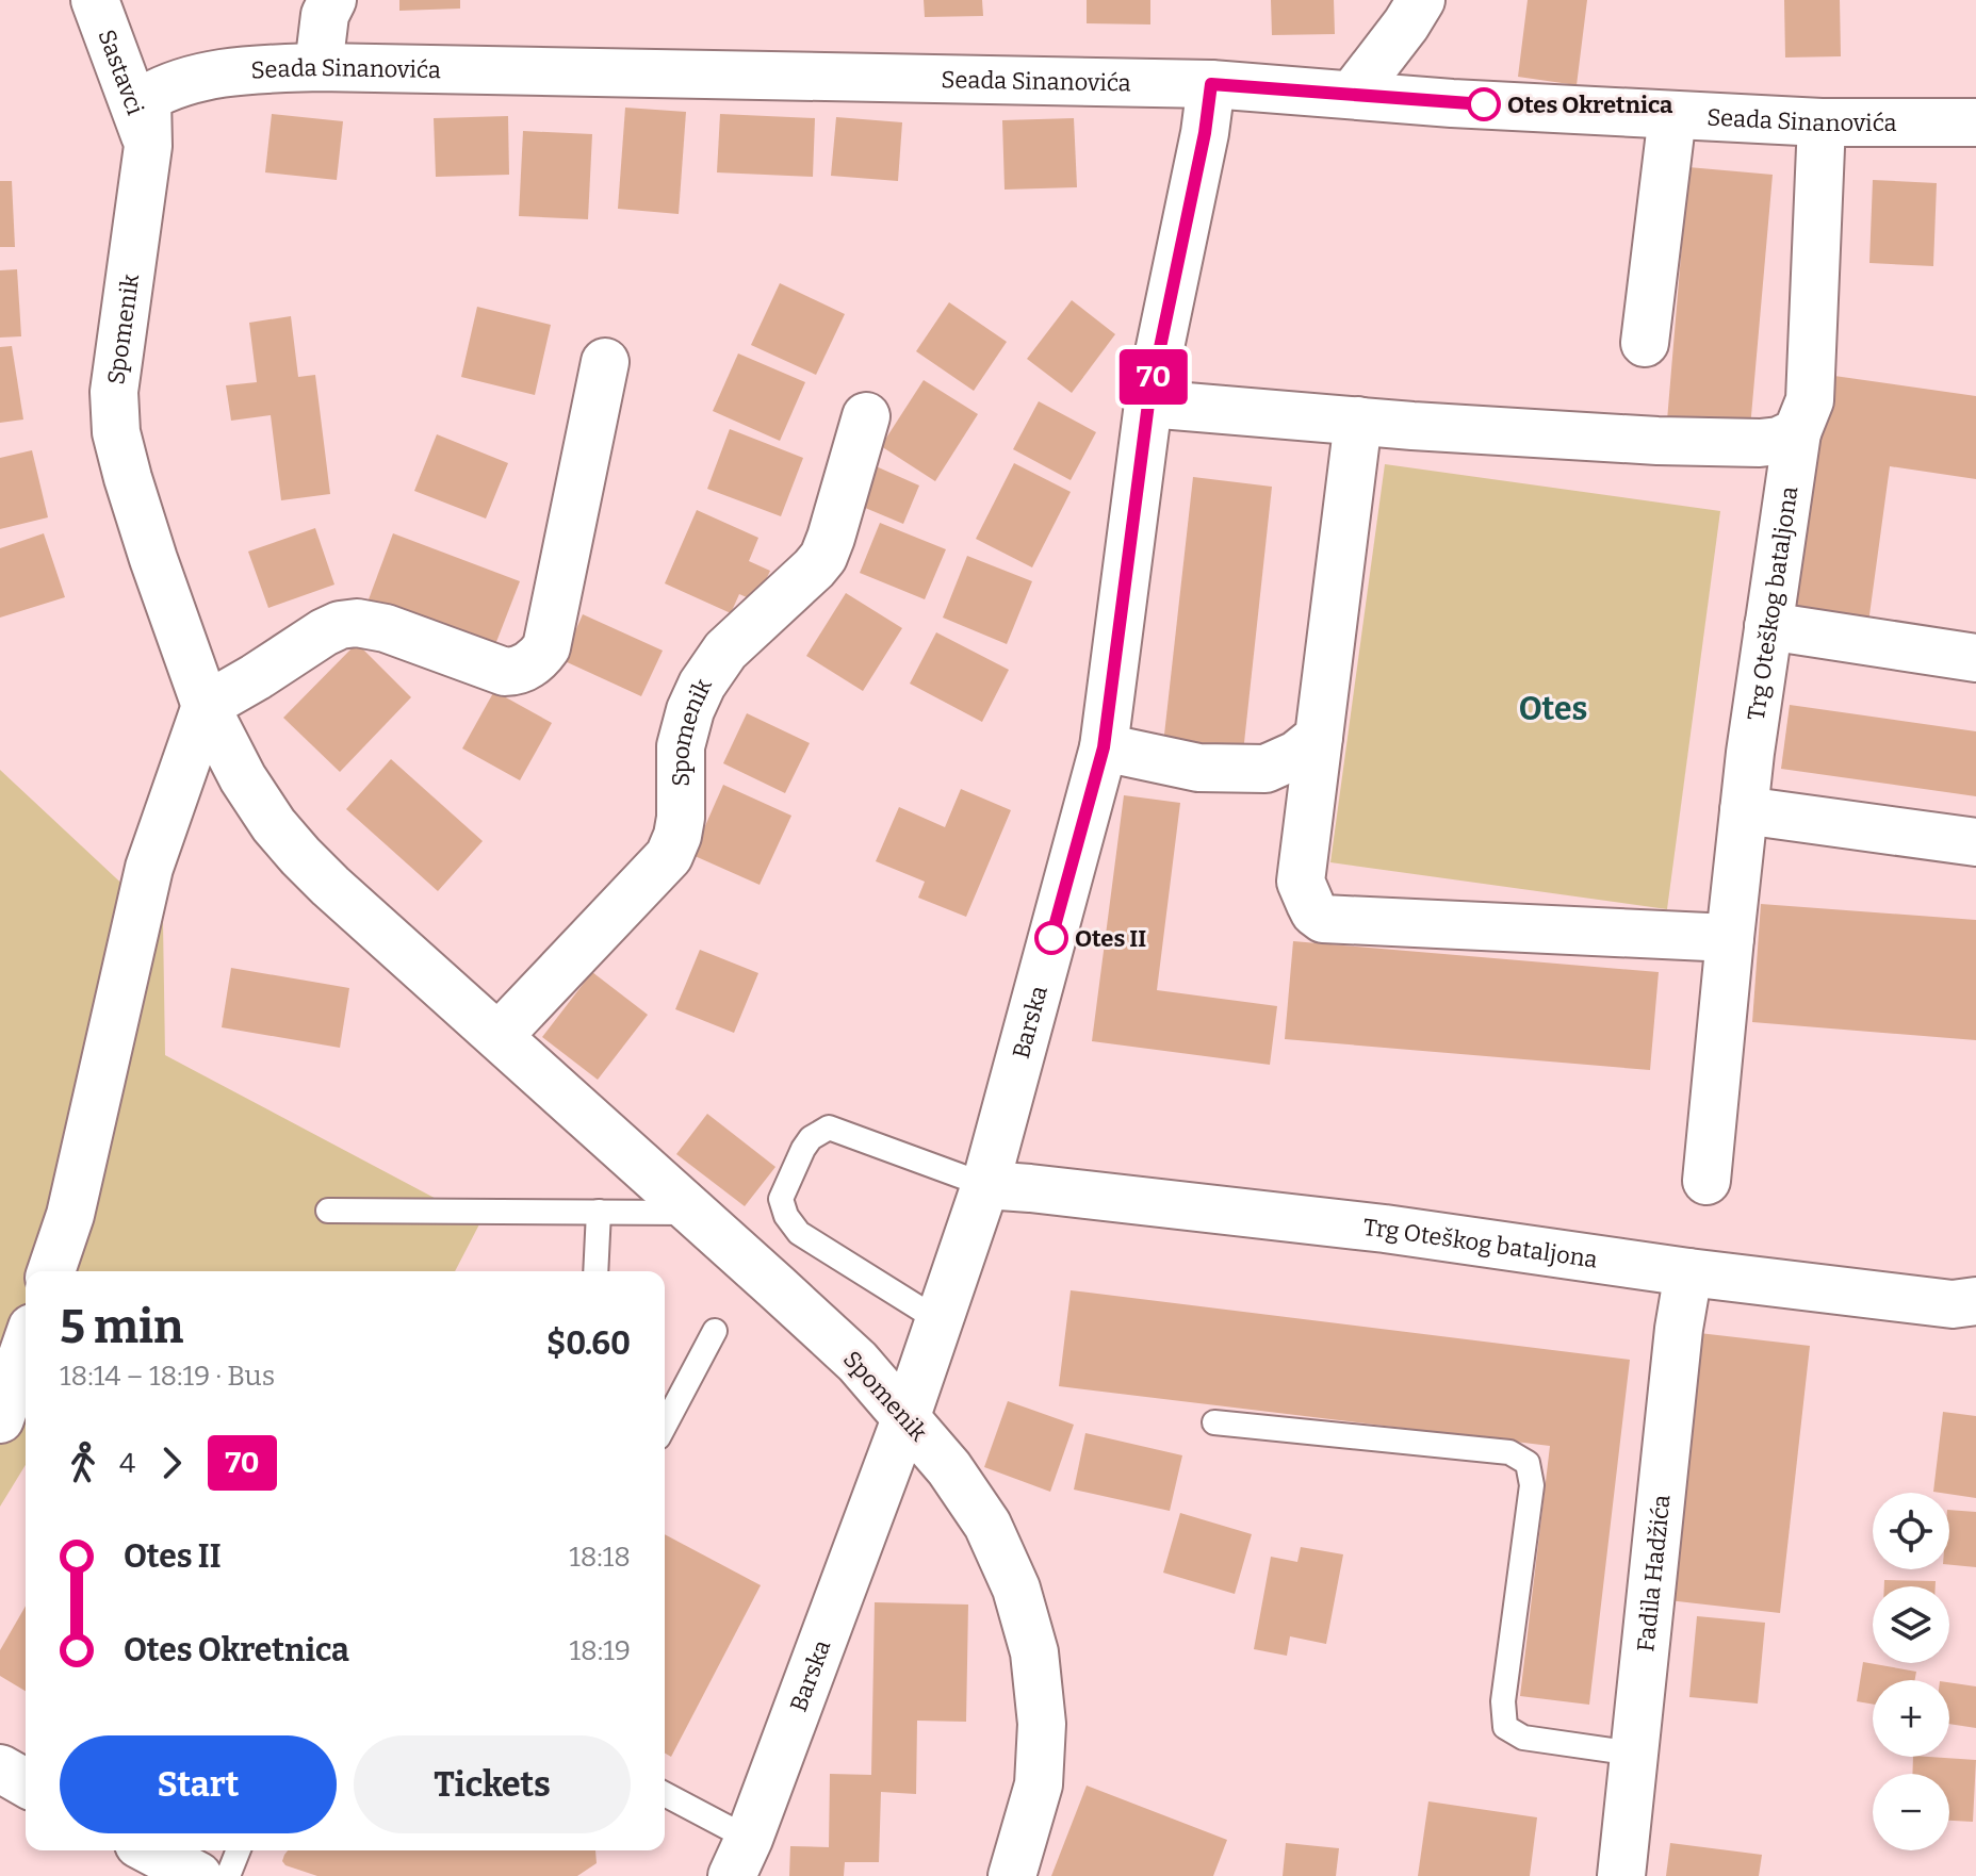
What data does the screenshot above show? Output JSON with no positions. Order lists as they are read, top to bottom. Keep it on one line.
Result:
{"streets":{"street":["Seada Sinanovića","Sastavci","Spomenik","Trg Oteškog bataljona","Barska","Fadila Hadžića"]},"crossings":[["Seada Sinanovića","Sastavci"],["Seada Sinanovića","Spomenik"],["Seada Sinanovića","Trg Oteškog bataljona"],["Seada Sinanovića","Barska"],["Sastavci","Spomenik"],["Spomenik","Barska"],["Trg Oteškog bataljona","Barska"],["Trg Oteškog bataljona","Fadila Hadžića"]],"districts":["Otes"],"places":["Otes Okretnica","Otes II"],"lines":["bus line 70"],"page":{"on_map":"70","heading":["5 min","18:14 – 18:19 · Bus","$0.60"],"legs":["4","70"],"map_buttons":["+","−"],"list":[{"name":"Otes II","value":"18:18"},{"name":"Otes Okretnica","value":"18:19"}],"buttons":["Start","Tickets"]}}
